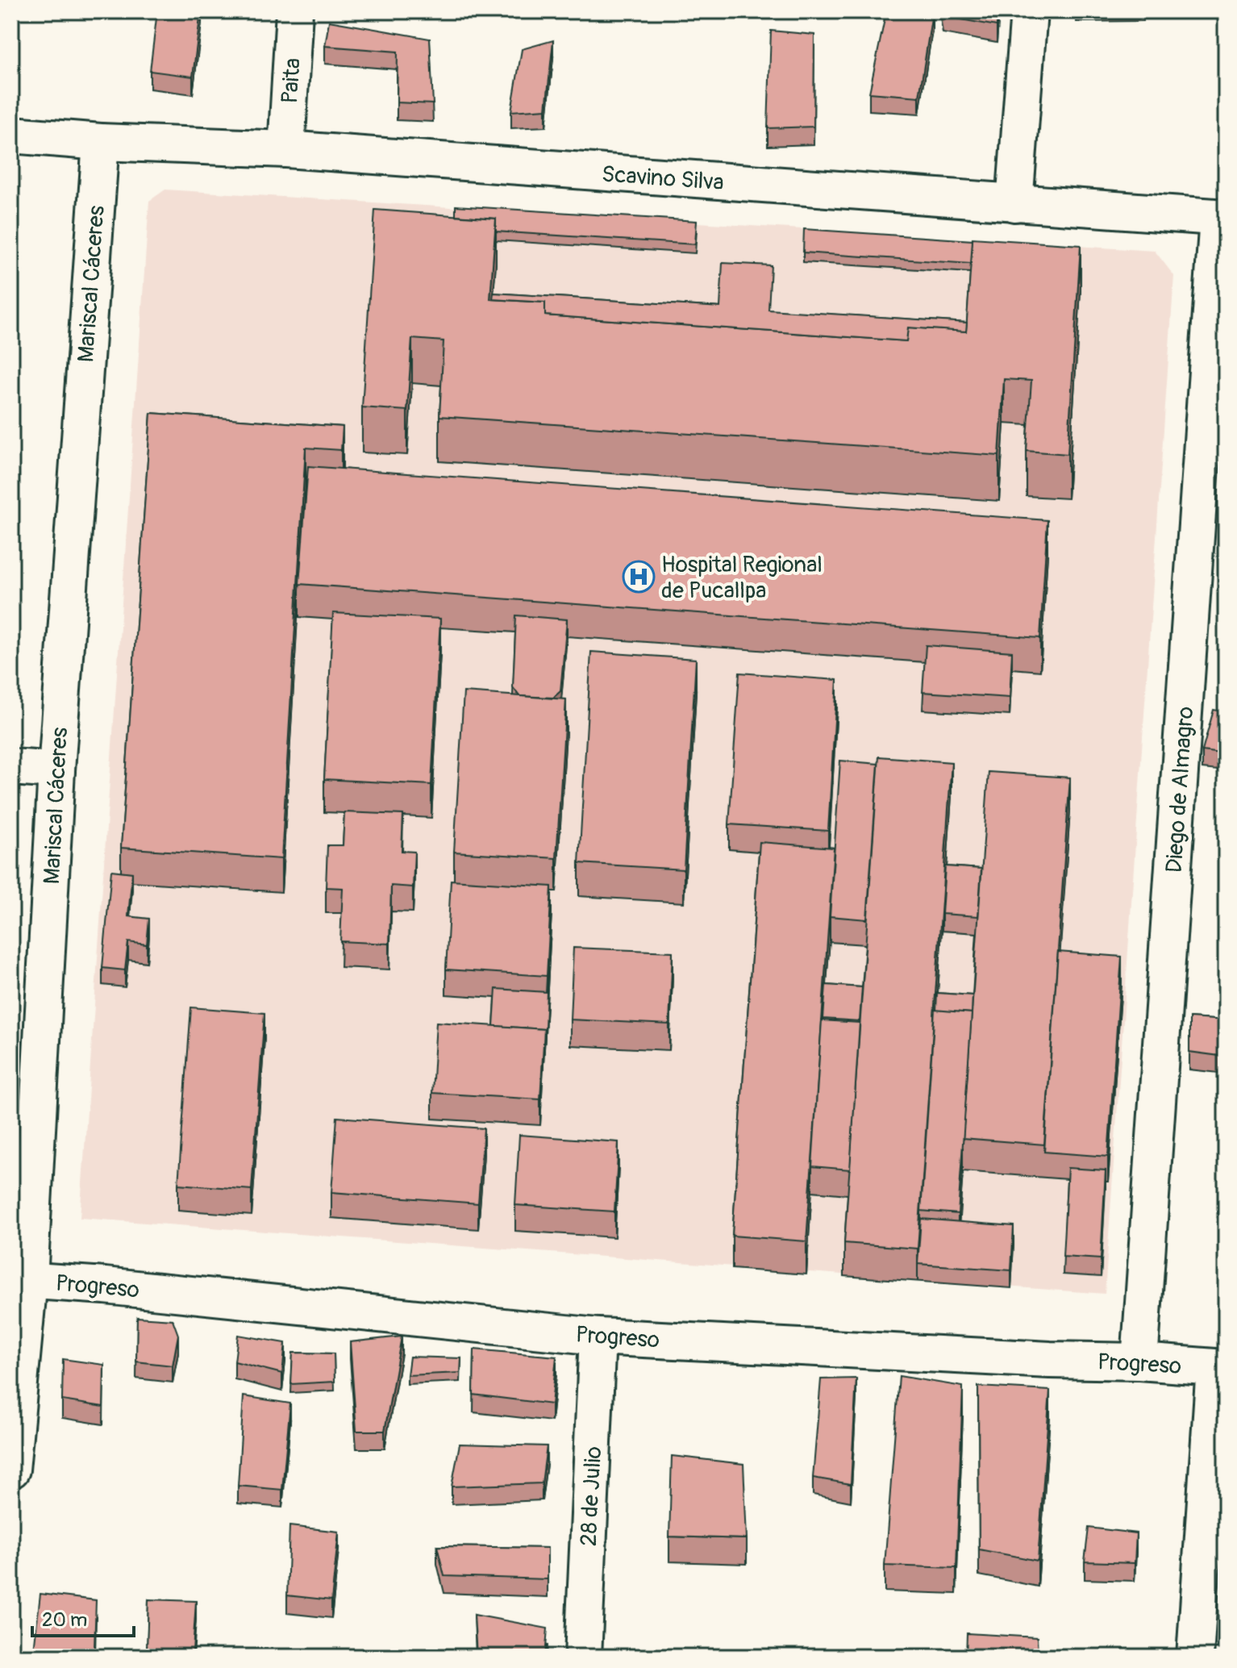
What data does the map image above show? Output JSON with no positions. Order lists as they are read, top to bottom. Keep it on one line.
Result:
{"streets":{"street":["Paita","Scavino Silva","Mariscal Cáceres","Diego de Almagro","Progreso","28 de Julio"]},"crossings":[["Paita","Scavino Silva"],["Scavino Silva","Mariscal Cáceres"],["Scavino Silva","Diego de Almagro"],["Mariscal Cáceres","Progreso"],["Diego de Almagro","Progreso"],["Progreso","28 de Julio"]],"places":{"hospital":["Hospital Regional de Pucallpa"]},"scale_bar":"20 m"}
